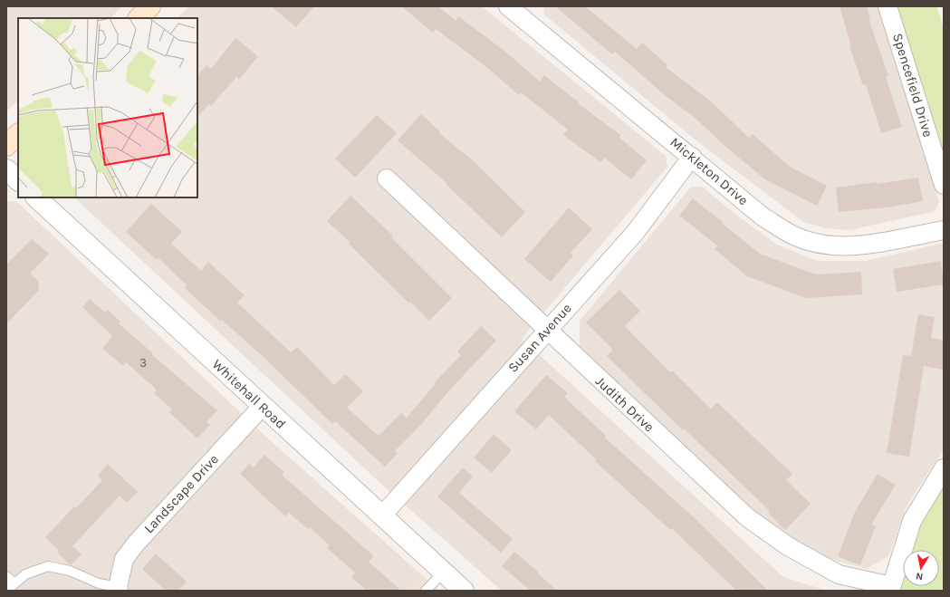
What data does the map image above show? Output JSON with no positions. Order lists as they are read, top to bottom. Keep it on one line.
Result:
{"streets":{"street":["Spencefield Drive","Mickleton Drive","Susan Avenue","Whitehall Road","Judith Drive","Landscape Drive"]},"crossings":[["Mickleton Drive","Susan Avenue"],["Susan Avenue","Whitehall Road"],["Susan Avenue","Judith Drive"],["Whitehall Road","Landscape Drive"]],"house_numbers":["3"],"north":"bottom"}
